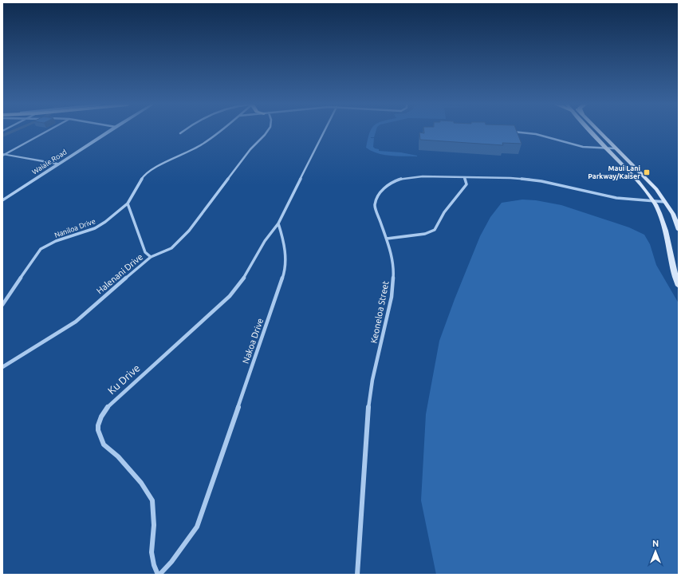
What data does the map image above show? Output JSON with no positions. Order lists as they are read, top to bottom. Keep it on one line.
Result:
{"streets":{"street":["Waiale Road","Naniloa Drive","Halenani Drive","Keoneloa Street","Nakoa Drive","Ku Drive"]},"crossings":[["Nakoa Drive","Ku Drive"]],"places":{"transit":["Maui Lani Parkway/Kaiser"]},"north":"top"}
